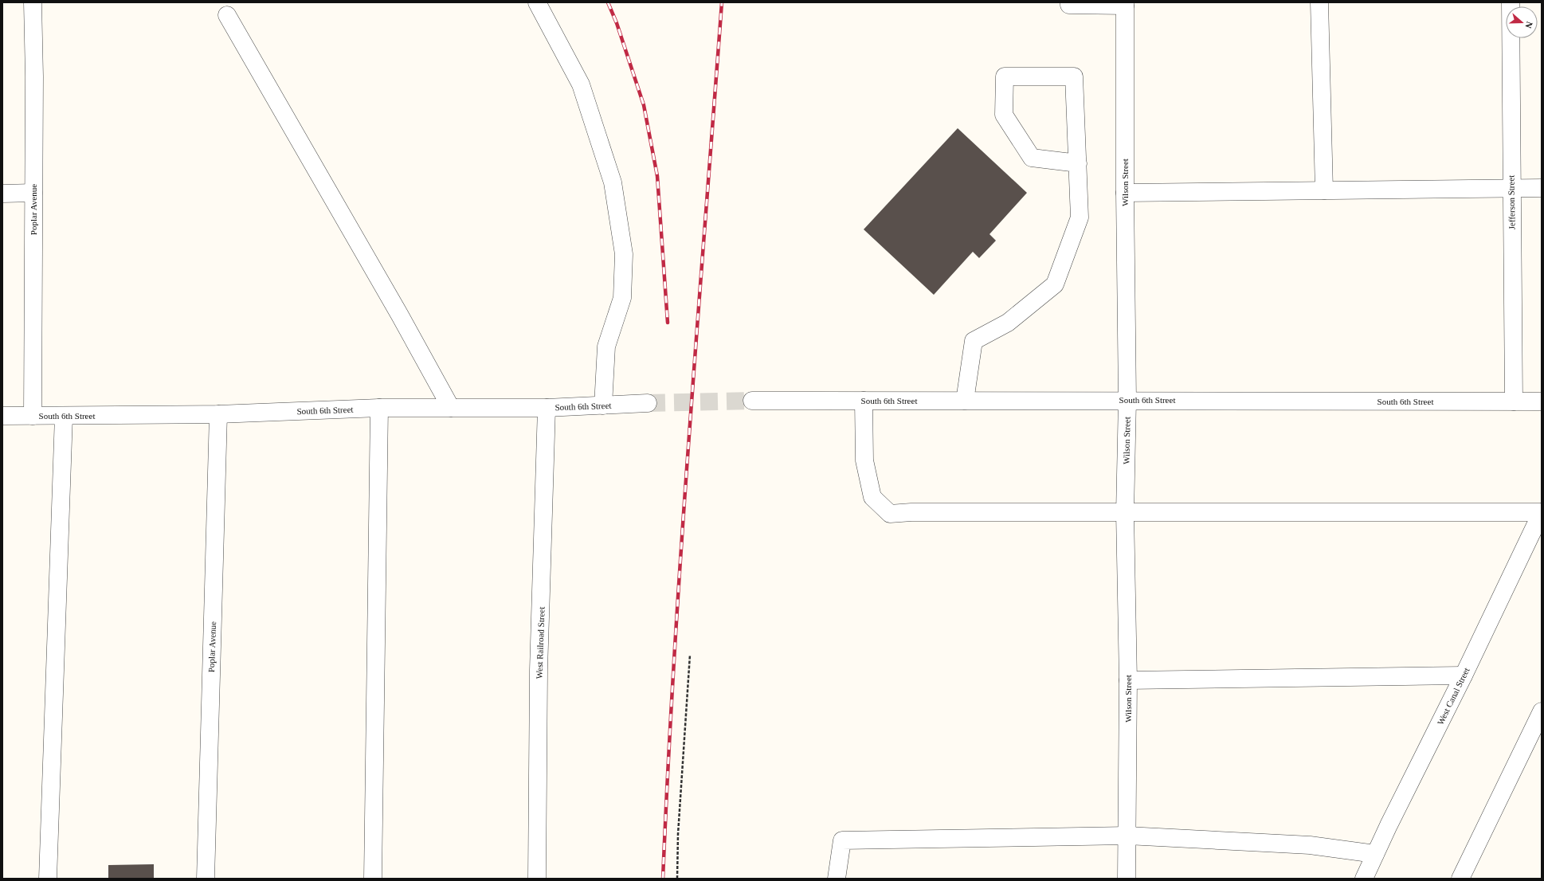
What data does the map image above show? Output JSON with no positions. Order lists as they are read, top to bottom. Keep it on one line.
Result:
{"streets":{"street":["Wilson Street","Jefferson Street","Poplar Avenue","South 6th Street","West Railroad Street","West Canal Street"]},"crossings":[["Wilson Street","South 6th Street"],["Jefferson Street","South 6th Street"],["Poplar Avenue","South 6th Street"],["South 6th Street","West Railroad Street"]],"north":"right"}
